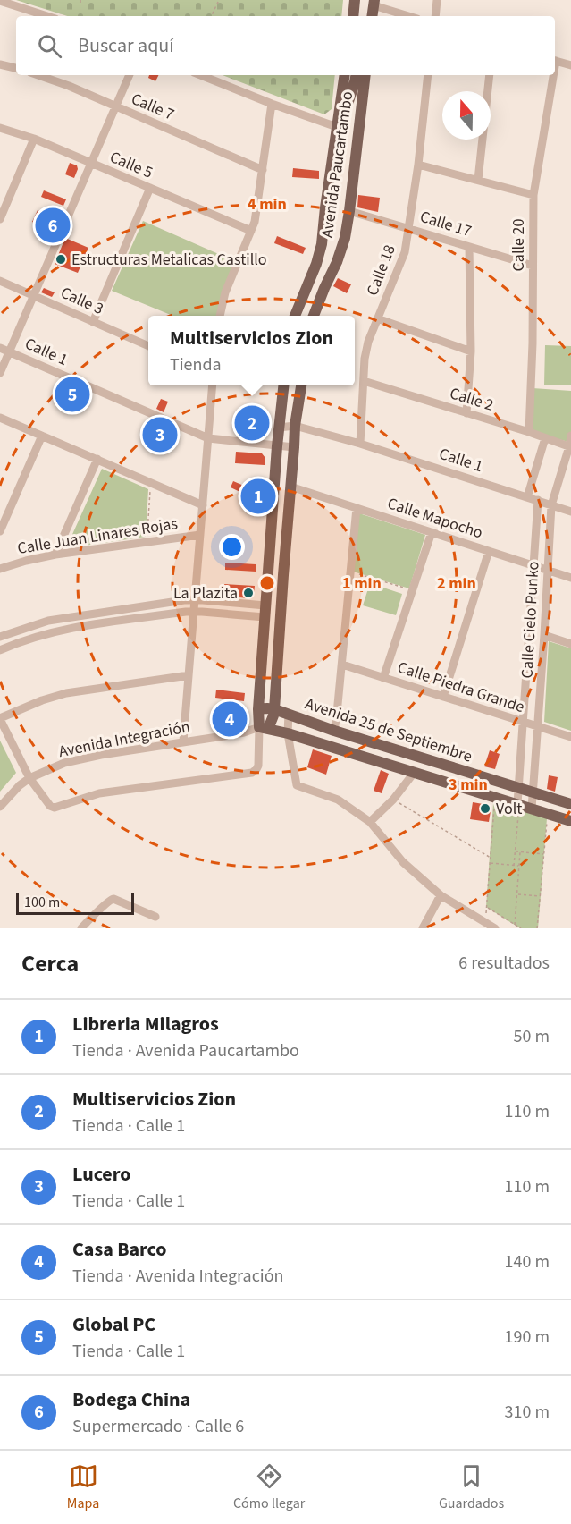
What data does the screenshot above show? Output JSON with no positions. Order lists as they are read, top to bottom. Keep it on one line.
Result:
{"streets":{"main road":["Avenida Paucartambo","Avenida 25 de Septiembre"],"street":["Calle 7","Calle 5","Calle 17","Calle 20","Calle 18","Calle 3","Calle 1","Calle 2","Calle Mapocho","Calle Juan Linares Rojas","Calle Cielo Punko","Calle Piedra Grande","Avenida Integración"]},"crossings":[["Avenida Paucartambo","Calle 17"],["Calle 17","Calle 20"],["Calle 17","Calle 18"],["Calle 20","Calle 2"],["Calle 18","Calle 1"],["Calle 18","Calle 2"],["Calle 1","Calle Cielo Punko"],["Calle 2","Calle Cielo Punko"],["Calle Mapocho","Calle Cielo Punko"],["Calle Cielo Punko","Calle Piedra Grande"],["Calle Cielo Punko","Avenida 25 de Septiembre"],["Avenida 25 de Septiembre","Avenida Integración"]],"places":["Estructuras Metalicas Castillo","La Plazita","Volt"],"scale_bar":"100 m","north":"top","page":{"search":"Buscar aquí","pins":["6","5","2","3","1","4"],"popup":["Multiservicios Zion","Tienda"],"scale":"100 m","heading":["Cerca","6 resultados"],"list":[{"mark":"1","name":"Libreria Milagros","note":"Tienda · Avenida Paucartambo","value":"50 m"},{"mark":"2","name":"Multiservicios Zion","note":"Tienda · Calle 1","value":"110 m"},{"mark":"3","name":"Lucero","note":"Tienda · Calle 1","value":"110 m"},{"mark":"4","name":"Casa Barco","note":"Tienda · Avenida Integración","value":"140 m"},{"mark":"5","name":"Global PC","note":"Tienda · Calle 1","value":"190 m"},{"mark":"6","name":"Bodega China","note":"Supermercado · Calle 6","value":"310 m"}],"nav":["Mapa","Cómo llegar","Guardados"]},"rings":["4 min","1 min","2 min","3 min"]}
